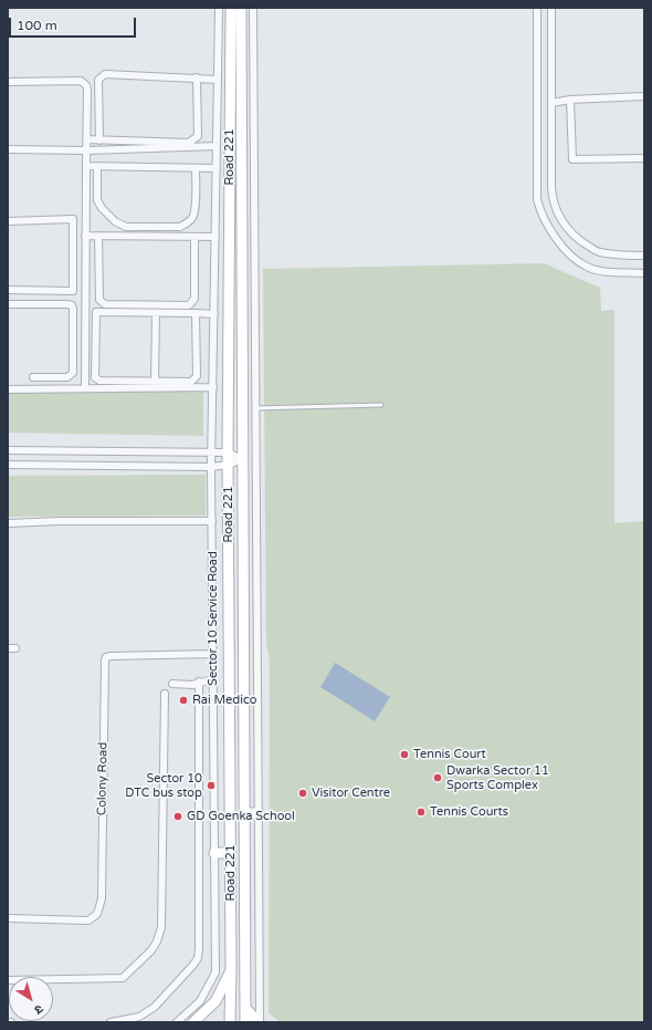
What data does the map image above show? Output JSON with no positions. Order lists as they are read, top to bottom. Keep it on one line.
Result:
{"streets":{"main road":["Road 221"],"street":["Sector 10 Service Road","Colony Road"]},"crossings":[["Sector 10 Service Road","Colony Road"]],"places":["Rai Medico","Tennis Court","Dwarka Sector 11 Sports Complex","Sector 10 DTC bus stop","Visitor Centre","Tennis Courts","GD Goenka School"],"scale_bar":"100 m","north":"bottom right"}
